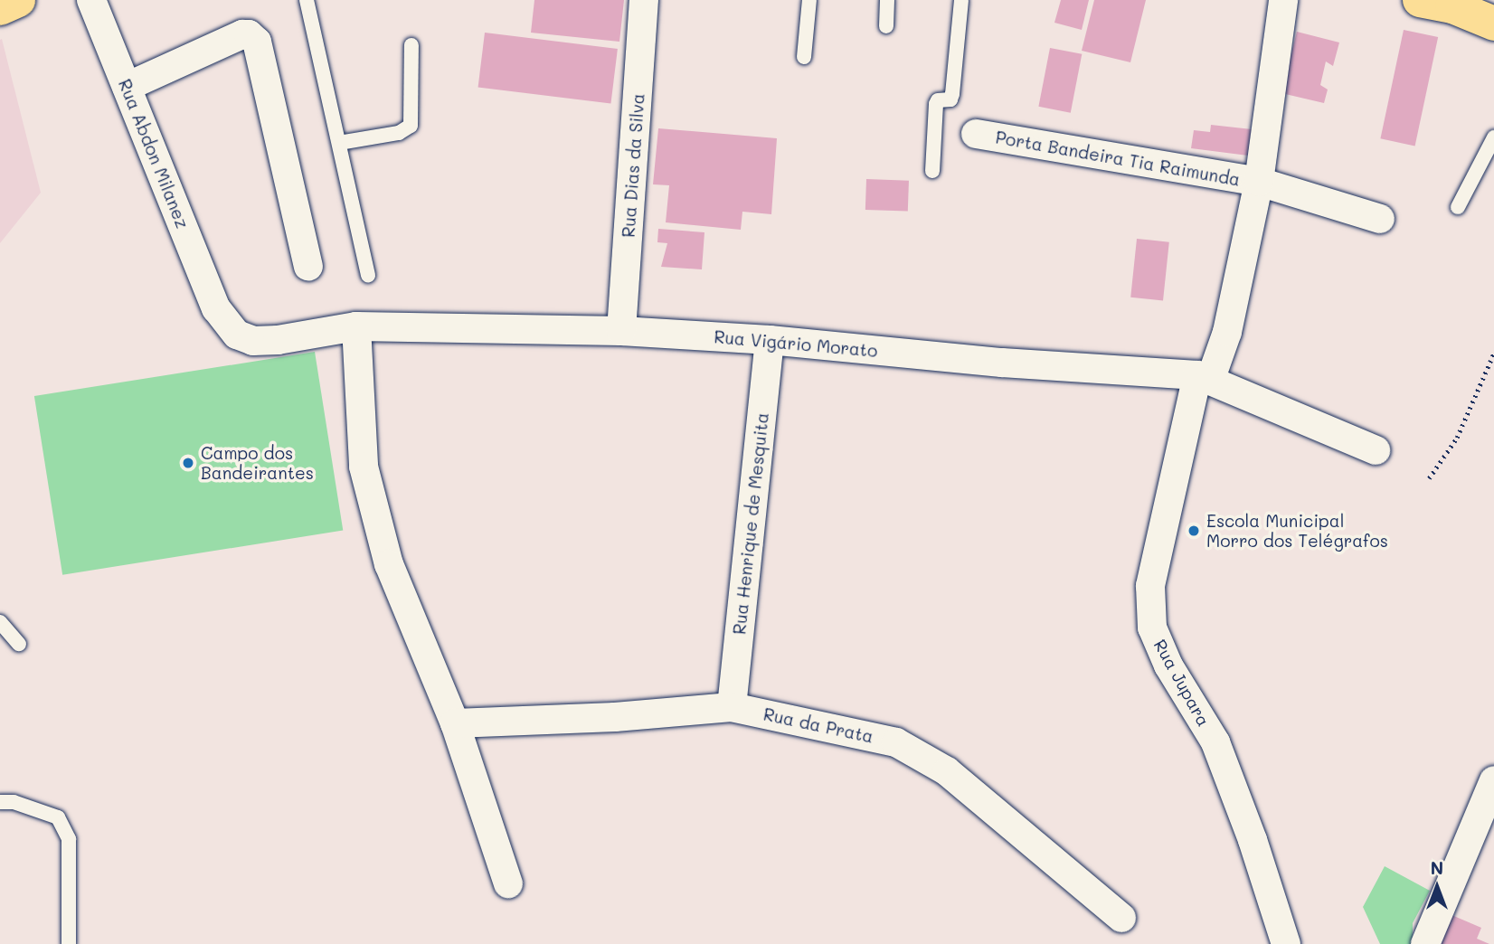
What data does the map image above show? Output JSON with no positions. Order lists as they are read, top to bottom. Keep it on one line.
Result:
{"streets":{"street":["Rua Abdon Milanez","Porta Bandeira Tia Raimunda","Rua Dias da Silva","Rua Vigário Morato","Rua Henrique de Mesquita","Rua Jupara","Rua da Prata"]},"crossings":[["Rua Abdon Milanez","Rua Vigário Morato"],["Porta Bandeira Tia Raimunda","Rua Jupara"],["Rua Dias da Silva","Rua Vigário Morato"],["Rua Vigário Morato","Rua Henrique de Mesquita"],["Rua Vigário Morato","Rua Jupara"],["Rua Henrique de Mesquita","Rua da Prata"]],"places":["Campo dos Bandeirantes","Escola Municipal Morro dos Telégrafos"],"north":"top"}
